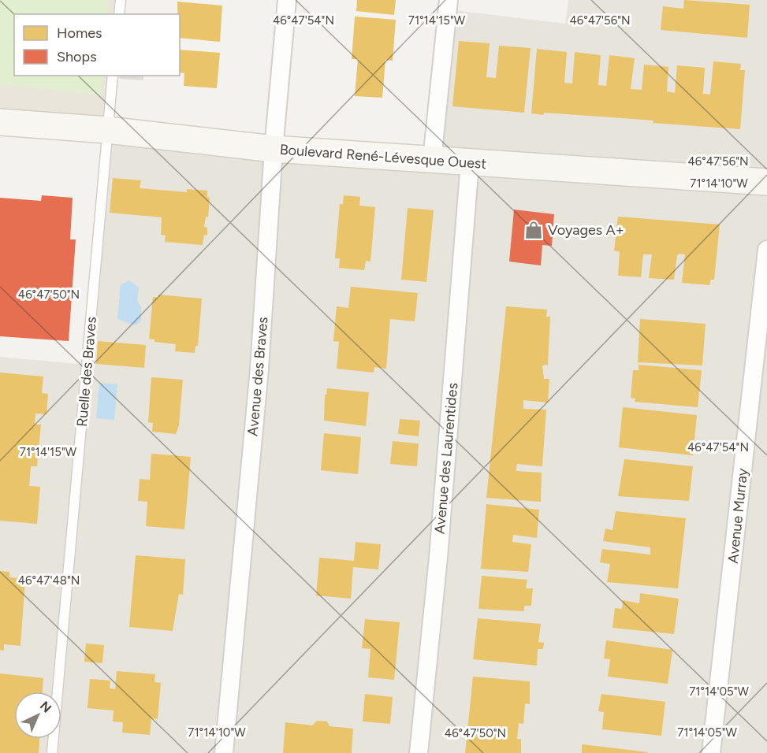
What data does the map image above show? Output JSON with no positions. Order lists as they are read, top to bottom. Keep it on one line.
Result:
{"streets":{"main road":["Boulevard René-Lévesque Ouest"],"street":["Avenue des Braves","Avenue des Laurentides","Avenue Murray"],"lane":["Ruelle des Braves"]},"crossings":[["Boulevard René-Lévesque Ouest","Ruelle des Braves"],["Boulevard René-Lévesque Ouest","Avenue des Braves"],["Boulevard René-Lévesque Ouest","Avenue des Laurentides"]],"places":{"shop":["Voyages A+"]},"legend":["Homes","Shops"],"north":"top right","coordinates":["46°47'54\"N","46°47'56\"N","71°14'15\"W","71°14'10\"W","46°47'50\"N","46°47'48\"N","71°14'05\"W"]}
